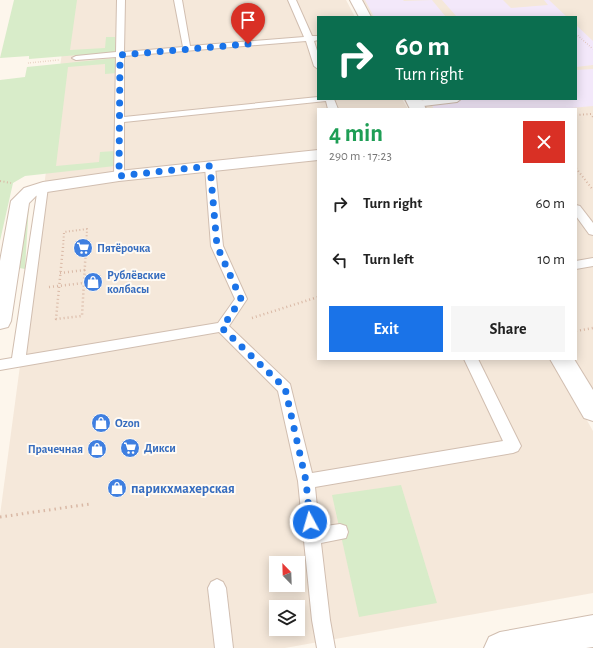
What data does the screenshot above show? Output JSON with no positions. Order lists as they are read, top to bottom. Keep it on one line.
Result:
{"places":{"supermarket":["Пятёрочка","Дикси"],"shop":["Рублёвские колбасы","Ozon","Прачечная","парикхмахерская"]},"north":"top left","page":{"turn":["60 m","Turn right"],"heading":["4 min","290 m · 17:23"],"list":[{"name":"Turn right","value":"60 m"},{"name":"Turn left","value":"10 m"}],"buttons":["Exit","Share"]}}
